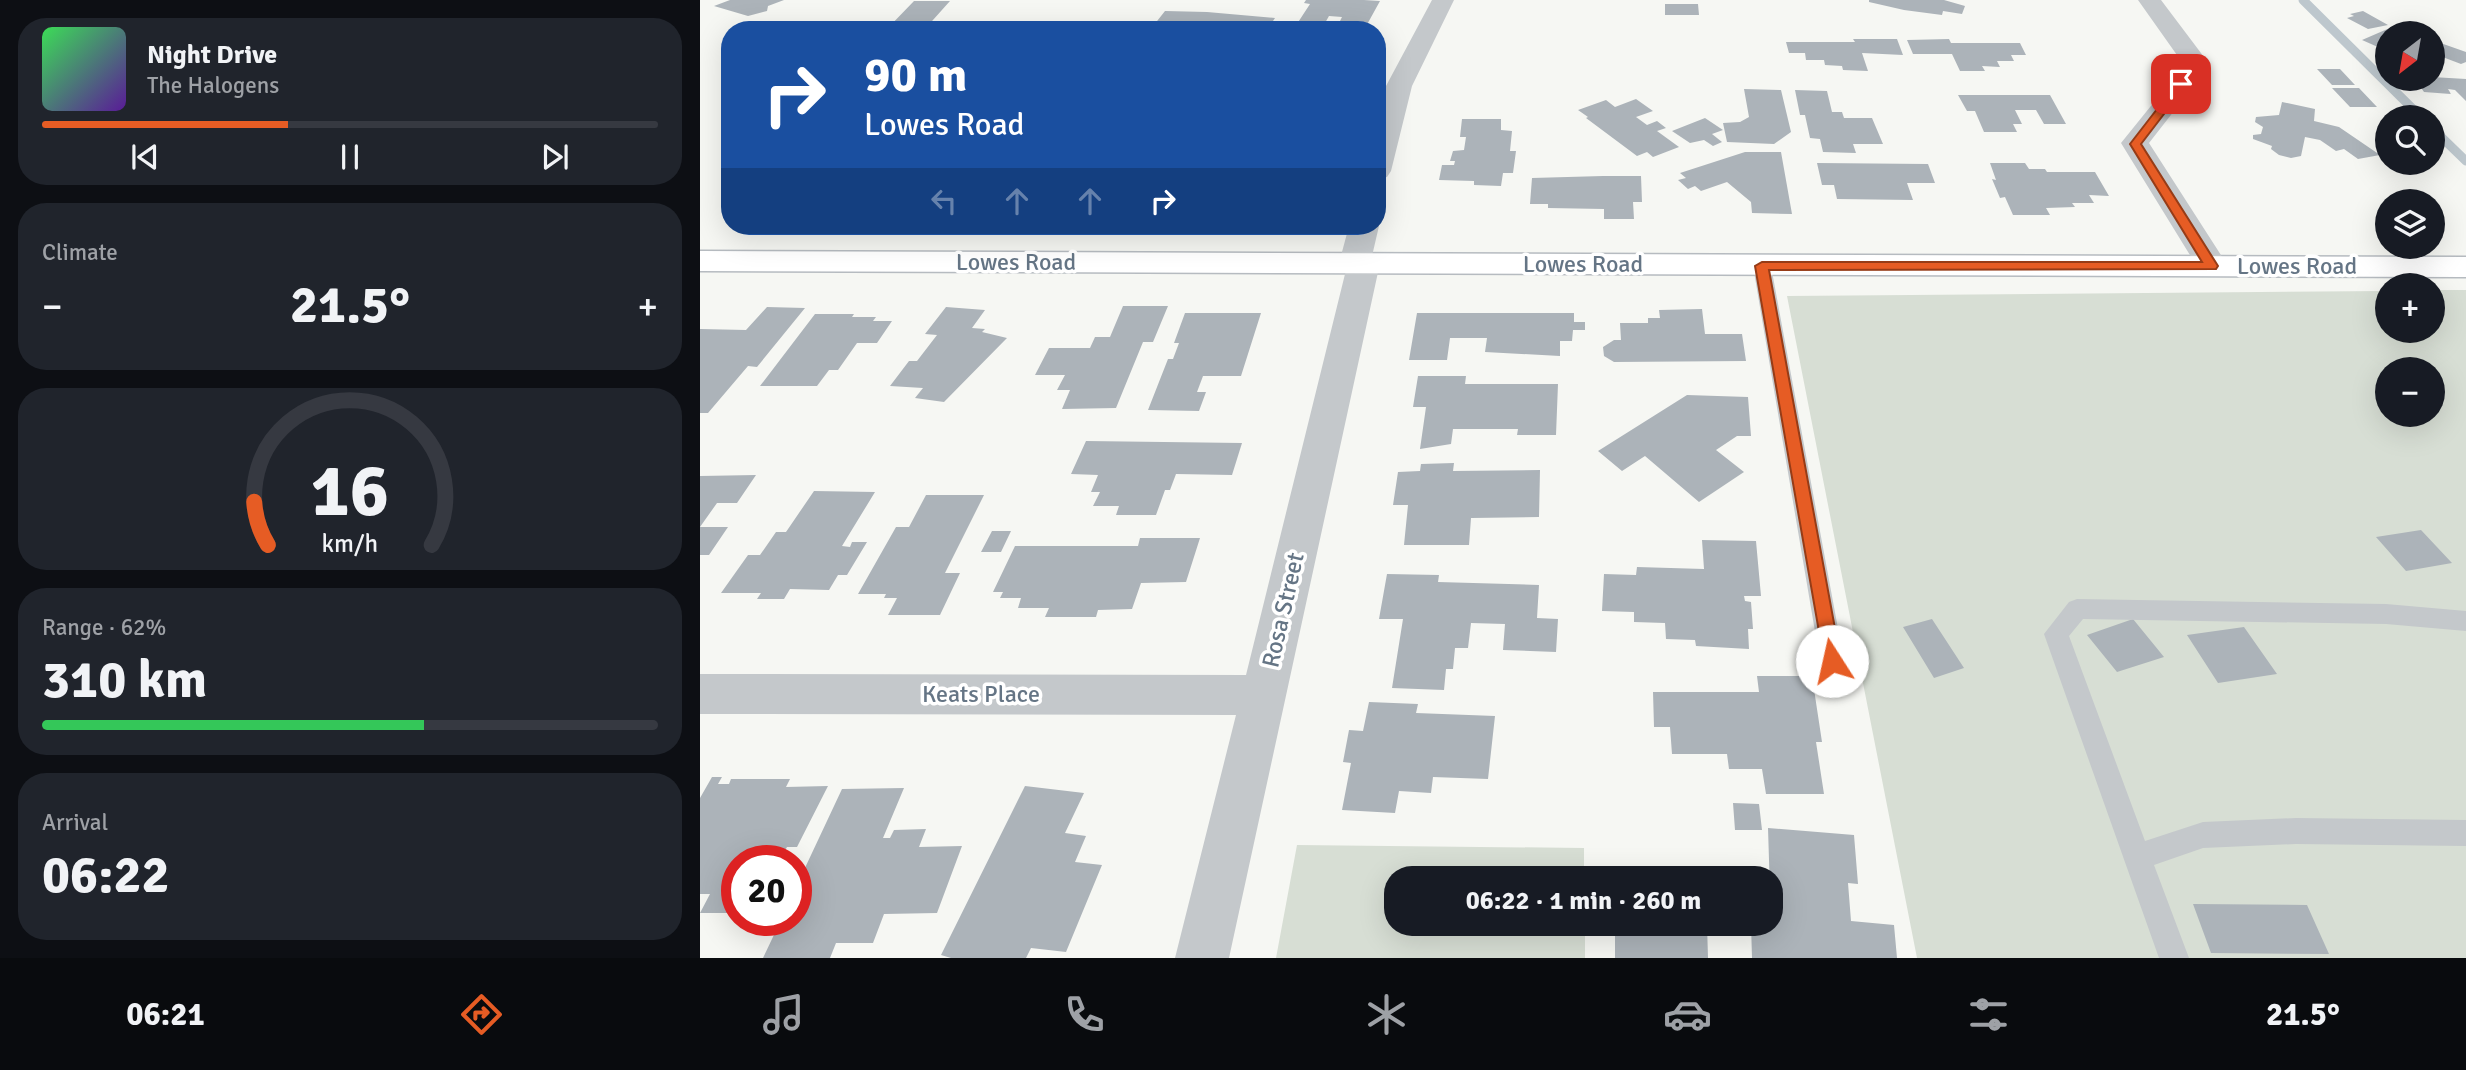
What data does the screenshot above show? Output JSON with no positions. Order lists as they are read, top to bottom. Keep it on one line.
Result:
{"streets":{"main road":["Lowes Road"],"street":["Rosa Street","Keats Place"]},"crossings":[["Lowes Road","Rosa Street"],["Rosa Street","Keats Place"]],"north":"bottom left","page":{"map_buttons":["+","−"],"turn":["90 m","Lowes Road"],"song":["Night Drive","The Halogens"],"tile":["Climate",["Range · 62%","310 km"],["Arrival","06:22"]],"heat":["−","21.5°","+"],"limit":"20","trip":"06:22 · 1 min · 260 m","tabs":["06:21","21.5°"],"gauge":["16","km/h"]}}
